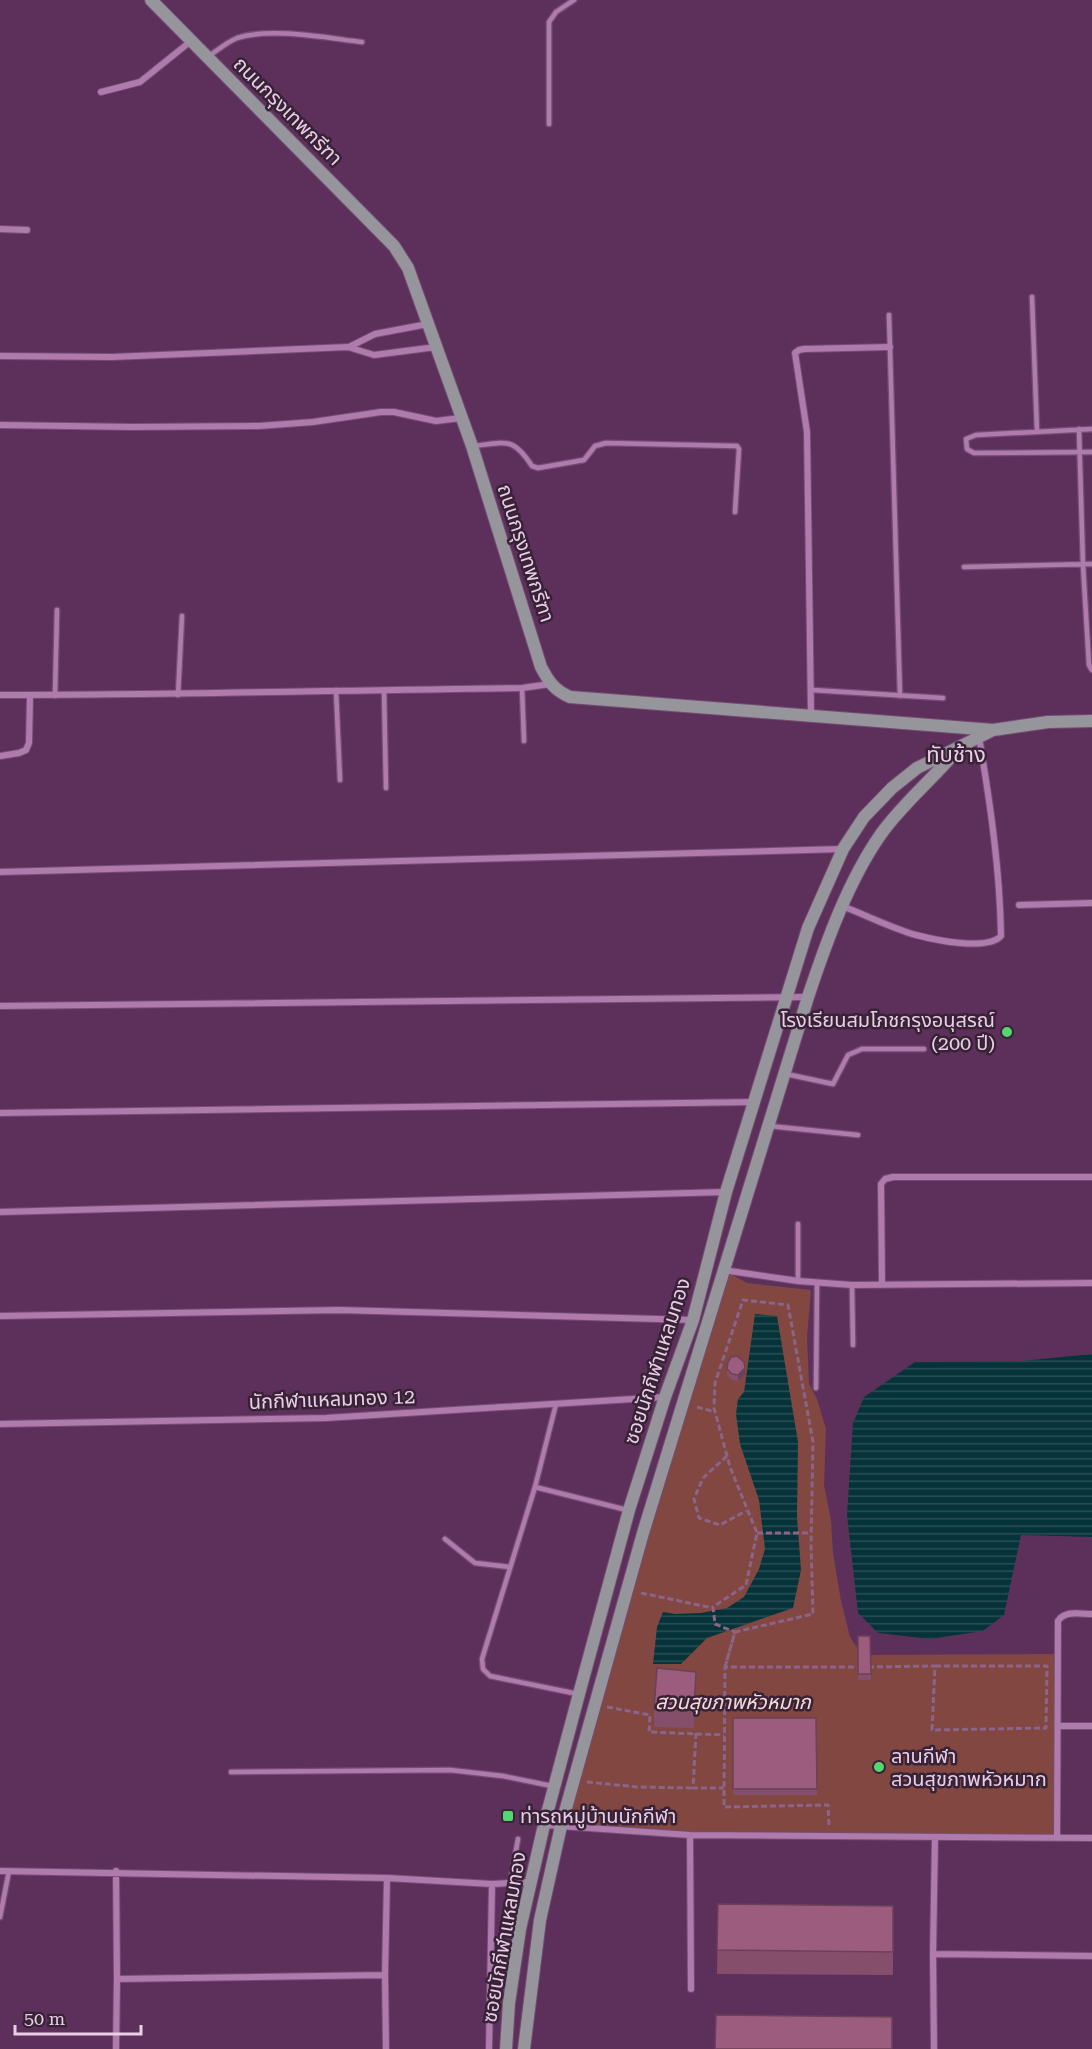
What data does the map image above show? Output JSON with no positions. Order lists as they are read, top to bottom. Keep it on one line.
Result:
{"streets":{"street":["ถนนกรุงเทพกรีฑา","ซอยนักกีฬาแหลมทอง","นักกีฬาแหลมทอง 12"]},"crossings":[["ซอยนักกีฬาแหลมทอง","นักกีฬาแหลมทอง 12"]],"districts":["ทับช้าง"],"parks":["สวนสุขภาพหัวหมาก"],"places":{"other":["โรงเรียนสมโภชกรุงอนุสรณ์ (200 ปี)","ลานกีฬา สวนสุขภาพหัวหมาก"],"transit":["ท่ารถหมู่บ้านนักกีฬา"]},"scale_bar":"50 m"}
